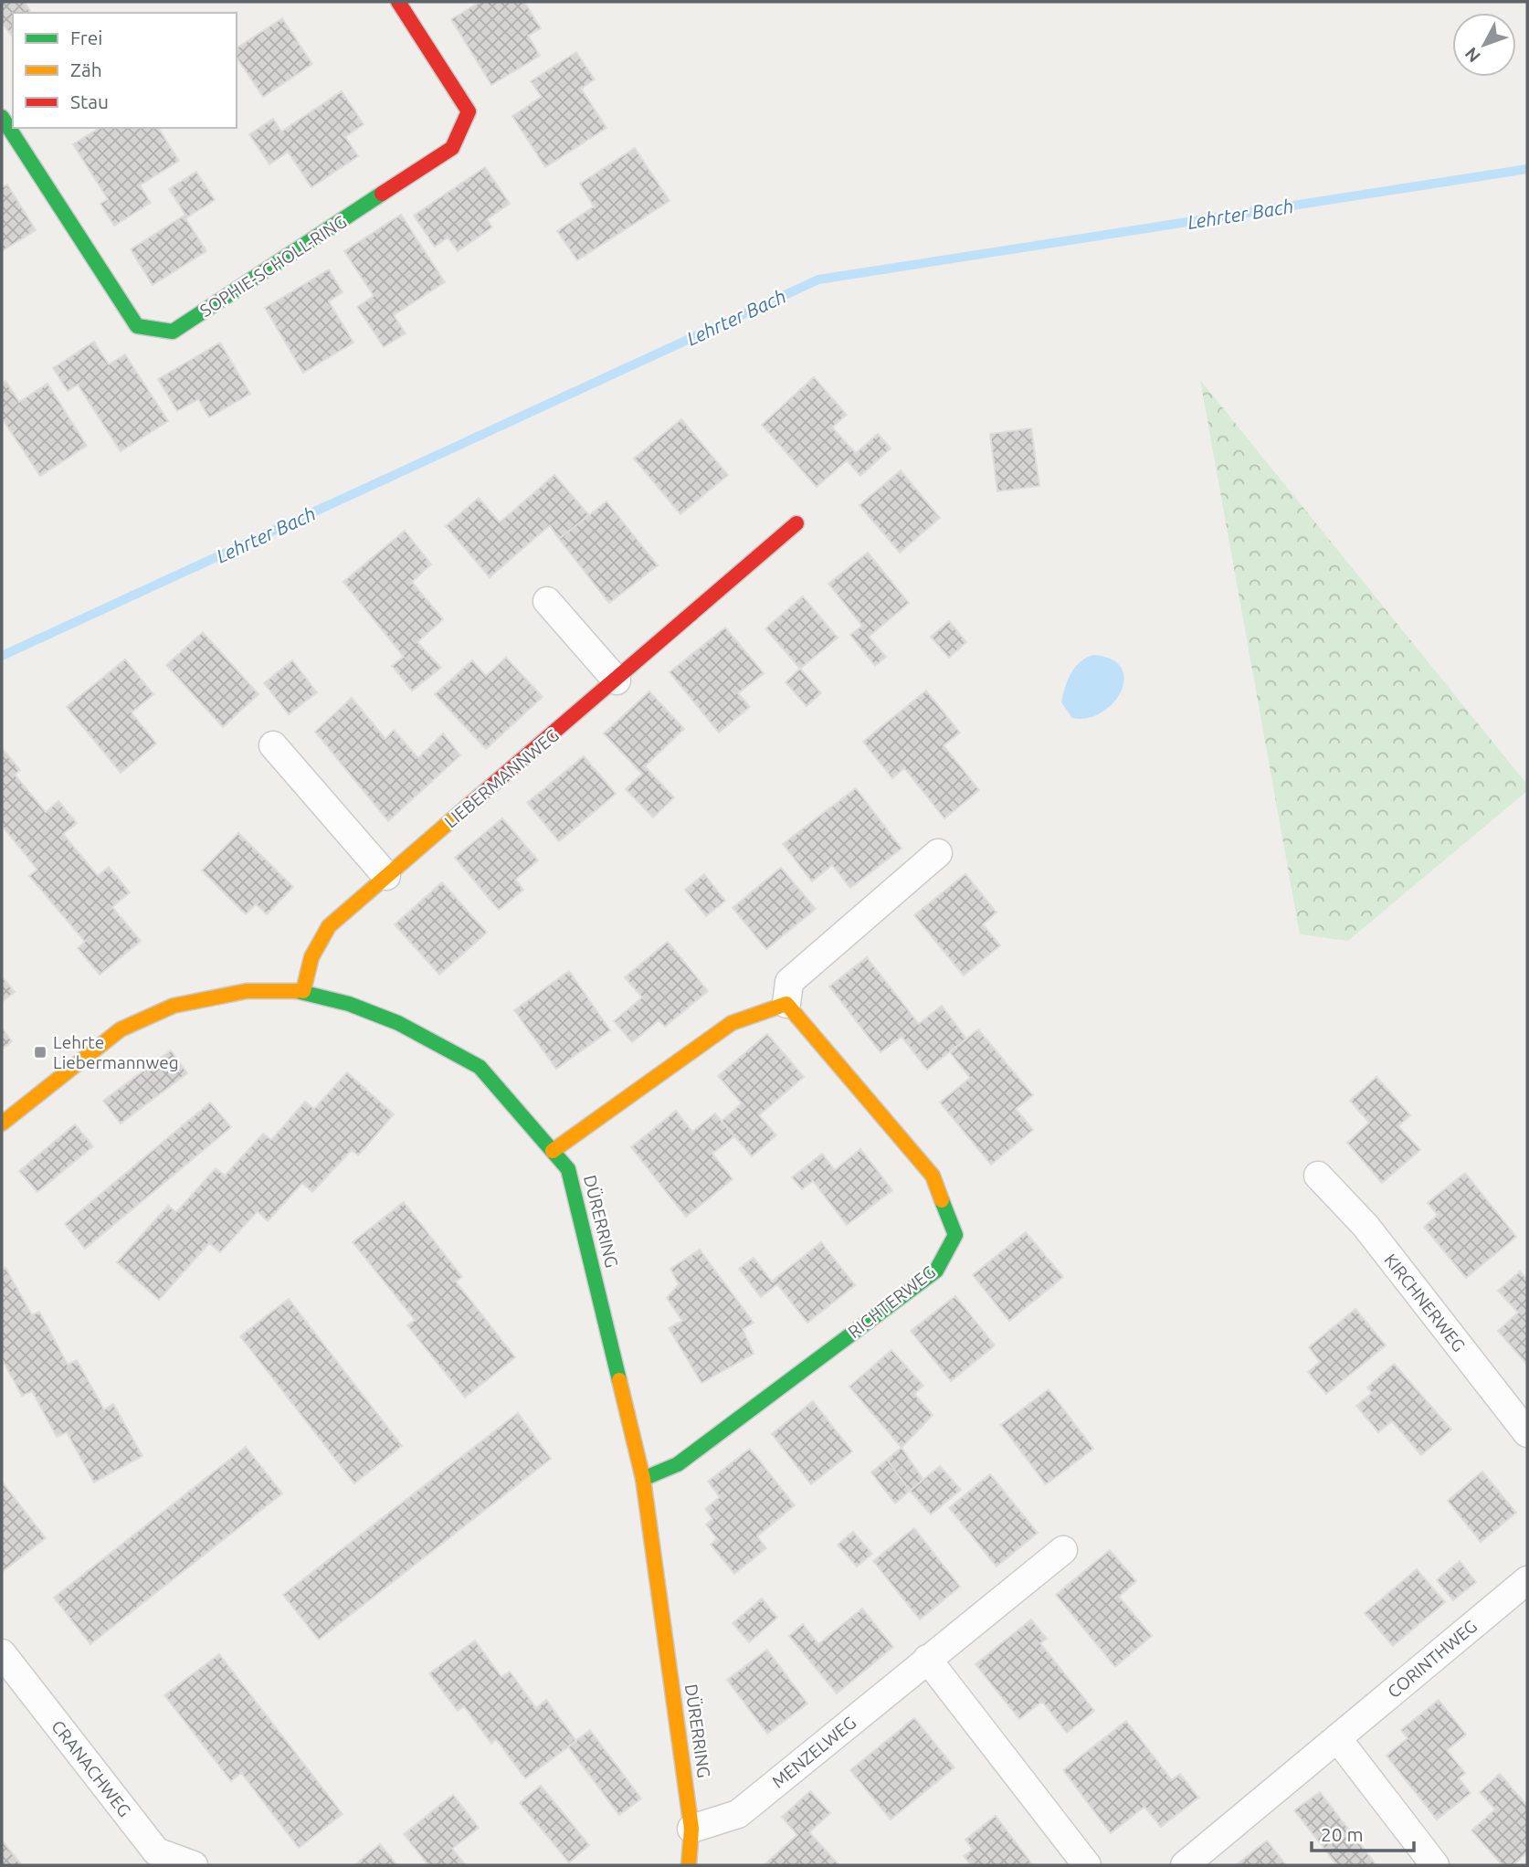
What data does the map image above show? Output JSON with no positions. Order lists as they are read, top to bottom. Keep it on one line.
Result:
{"streets":{"street":["SOPHIE-SCHOLL-RING","LIEBERMANNWEG","DÜRERRING","RICHTERWEG","KIRCHNERWEG","CORINTHWEG","MENZELWEG","CRANACHWEG"]},"crossings":[["LIEBERMANNWEG","DÜRERRING"],["DÜRERRING","RICHTERWEG"],["DÜRERRING","MENZELWEG"]],"water":["Lehrter Bach"],"places":{"transit":["Lehrte Liebermannweg"]},"legend":["Frei","Zäh","Stau"],"scale_bar":"20 m","north":"bottom left"}
